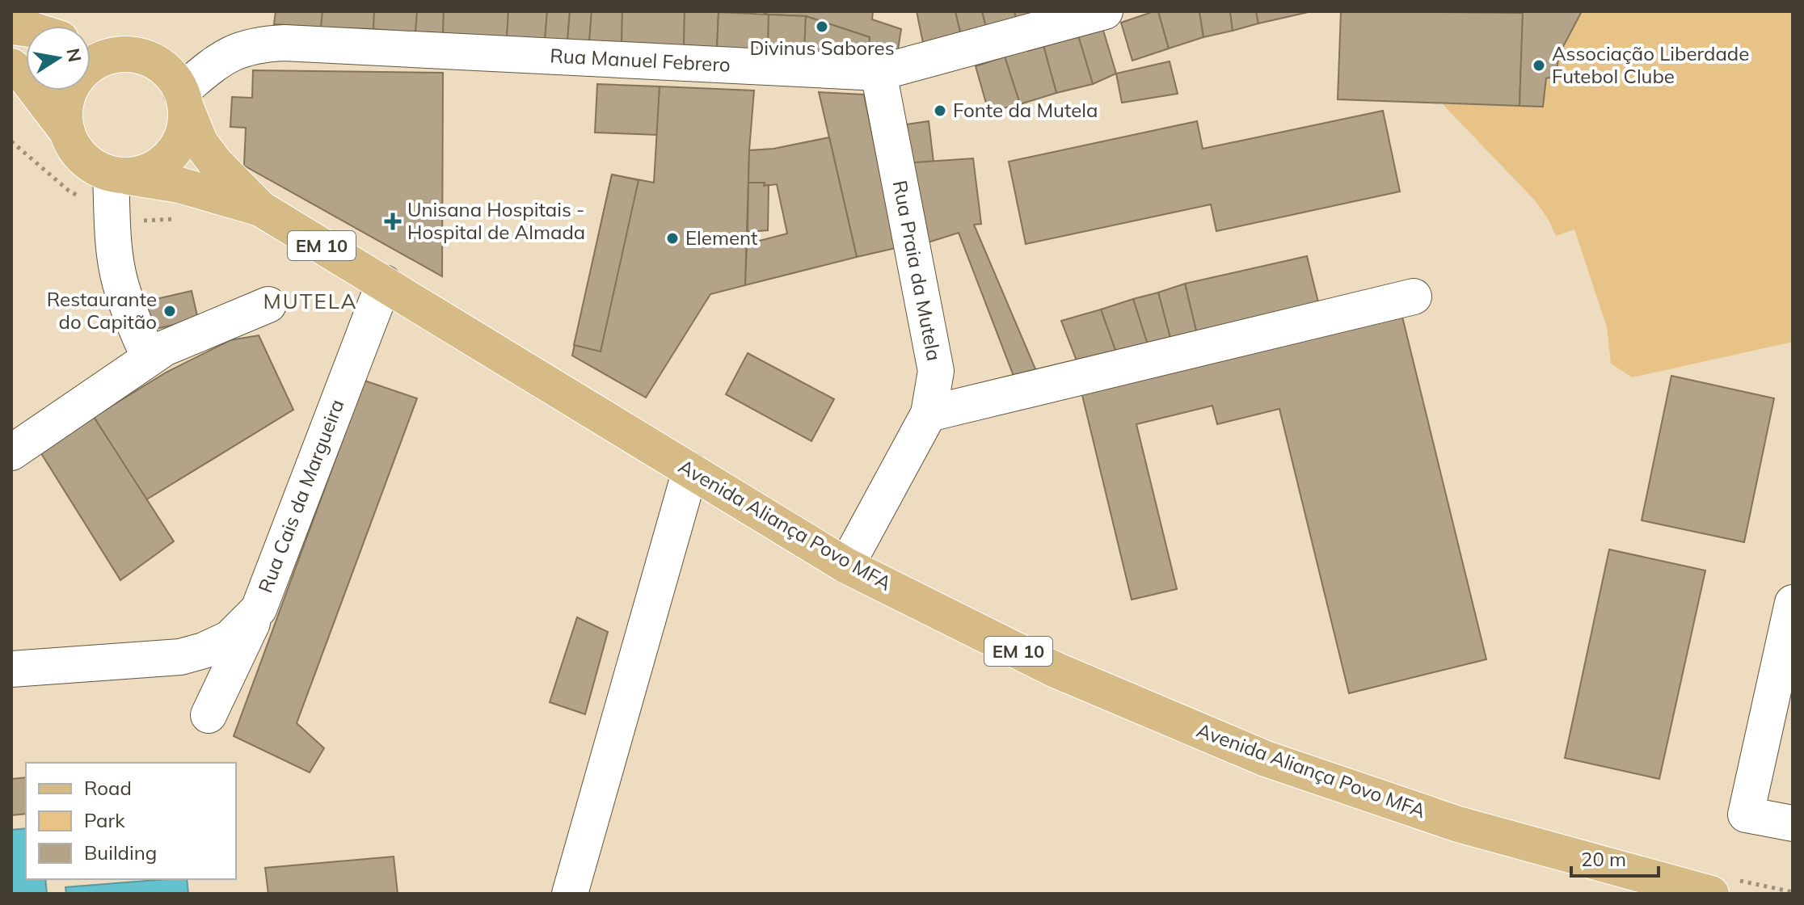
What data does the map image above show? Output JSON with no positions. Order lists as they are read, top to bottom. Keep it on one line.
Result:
{"streets":{"main road":["EM 10","Avenida Aliança Povo MFA"],"street":["Rua Manuel Febrero","Rua Praia da Mutela","Rua Cais da Margueira"]},"crossings":[["Rua Manuel Febrero","EM 10"],["Rua Manuel Febrero","Rua Praia da Mutela"],["Rua Manuel Febrero","Avenida Aliança Povo MFA"],["EM 10","Avenida Aliança Povo MFA"],["Rua Praia da Mutela","Avenida Aliança Povo MFA"],["Rua Cais da Margueira","Avenida Aliança Povo MFA"]],"districts":["MUTELA"],"places":{"other":["Divinus Sabores","Associação Liberdade Futebol Clube","Fonte da Mutela","Element","Restaurante do Capitão"],"health":["Unisana Hospitais - Hospital de Almada"]},"legend":["Road","Park","Building"],"scale_bar":"20 m","north":"right"}
